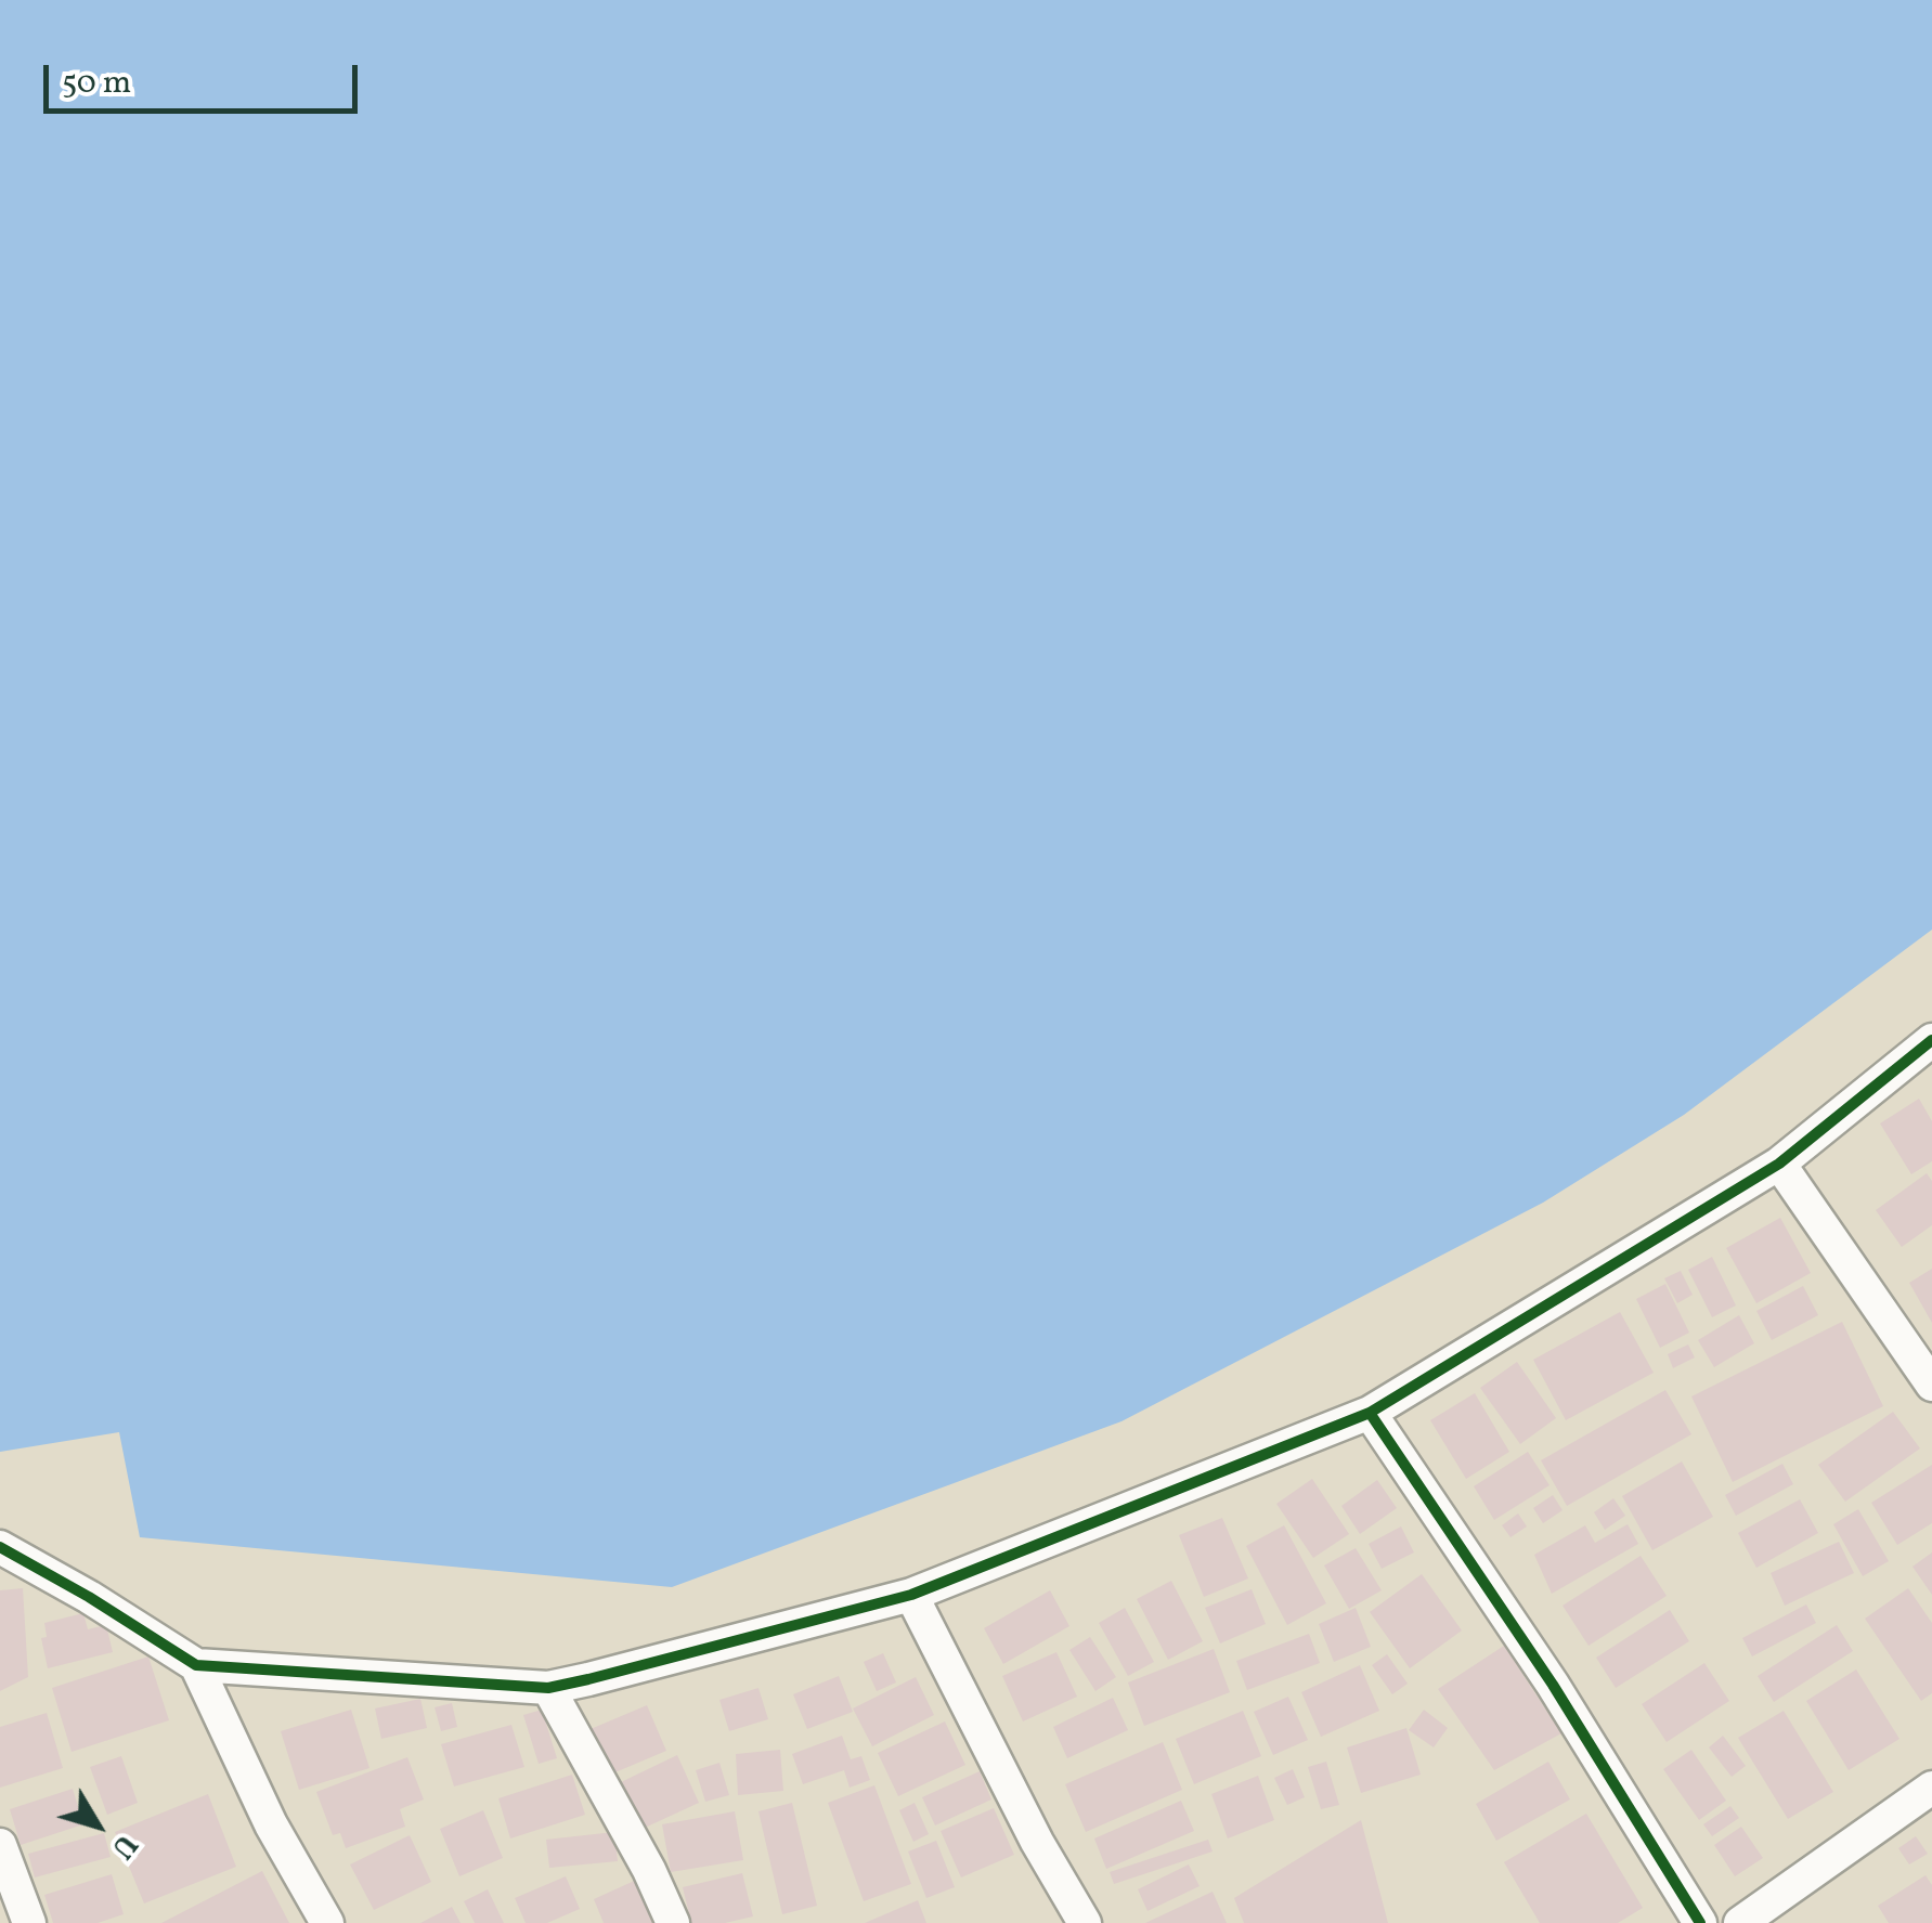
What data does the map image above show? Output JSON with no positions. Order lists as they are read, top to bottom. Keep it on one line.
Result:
{"scale_bar":"50 m","north":"bottom right"}
